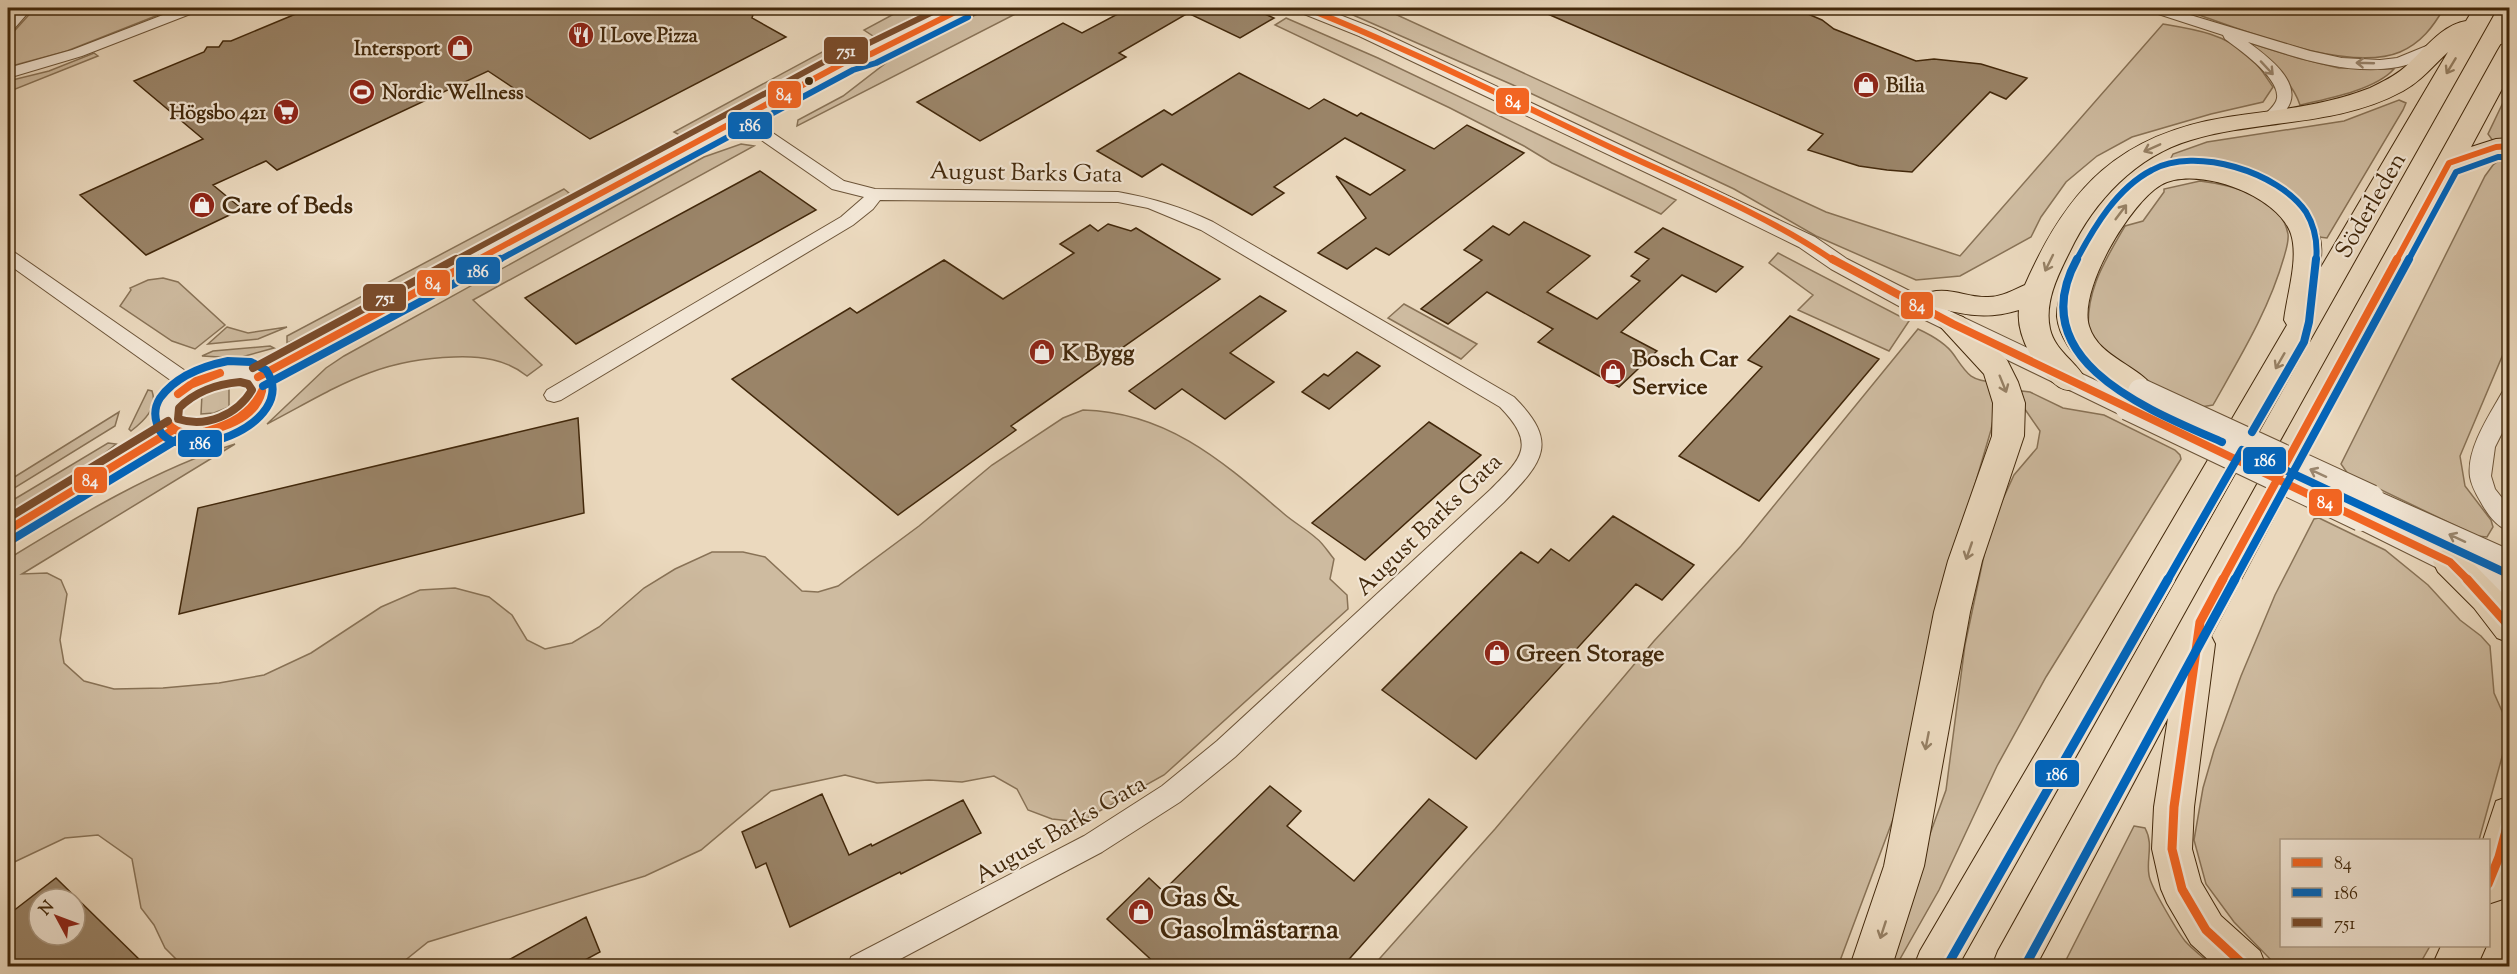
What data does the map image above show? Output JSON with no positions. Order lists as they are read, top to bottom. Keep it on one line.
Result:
{"streets":{"highway":["Söderleden"],"street":["August Barks Gata"]},"places":{"restaurant":["I Love Pizza"],"shop":["Intersport","Bilia","Care of Beds","K Bygg","Bosch Car Service","Green Storage","Gas & Gasolmästarna"],"sports":["Nordic Wellness"],"supermarket":["Högsbo 421"]},"lines":["transit line 84","transit line 751","transit line 186"],"legend":["84","186","751"],"north":"top left"}
